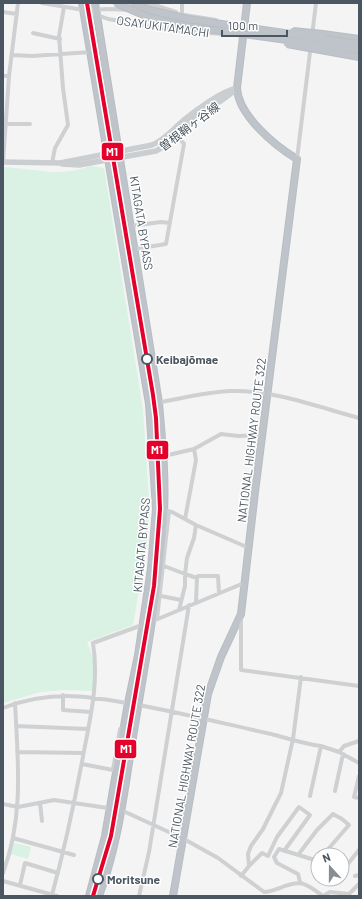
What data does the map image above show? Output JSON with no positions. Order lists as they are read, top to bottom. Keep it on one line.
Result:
{"streets":{"highway":["KITAGATA BYPASS","NATIONAL HIGHWAY ROUTE 322"],"main road":["曽根鞘ヶ谷線"],"street":["OSAYUKITAMACHI"]},"crossings":[["OSAYUKITAMACHI","KITAGATA BYPASS"],["曽根鞘ヶ谷線","KITAGATA BYPASS"]],"places":["Keibajōmae","Moritsune"],"lines":["transit line M1"],"scale_bar":"100 m","north":"top"}
